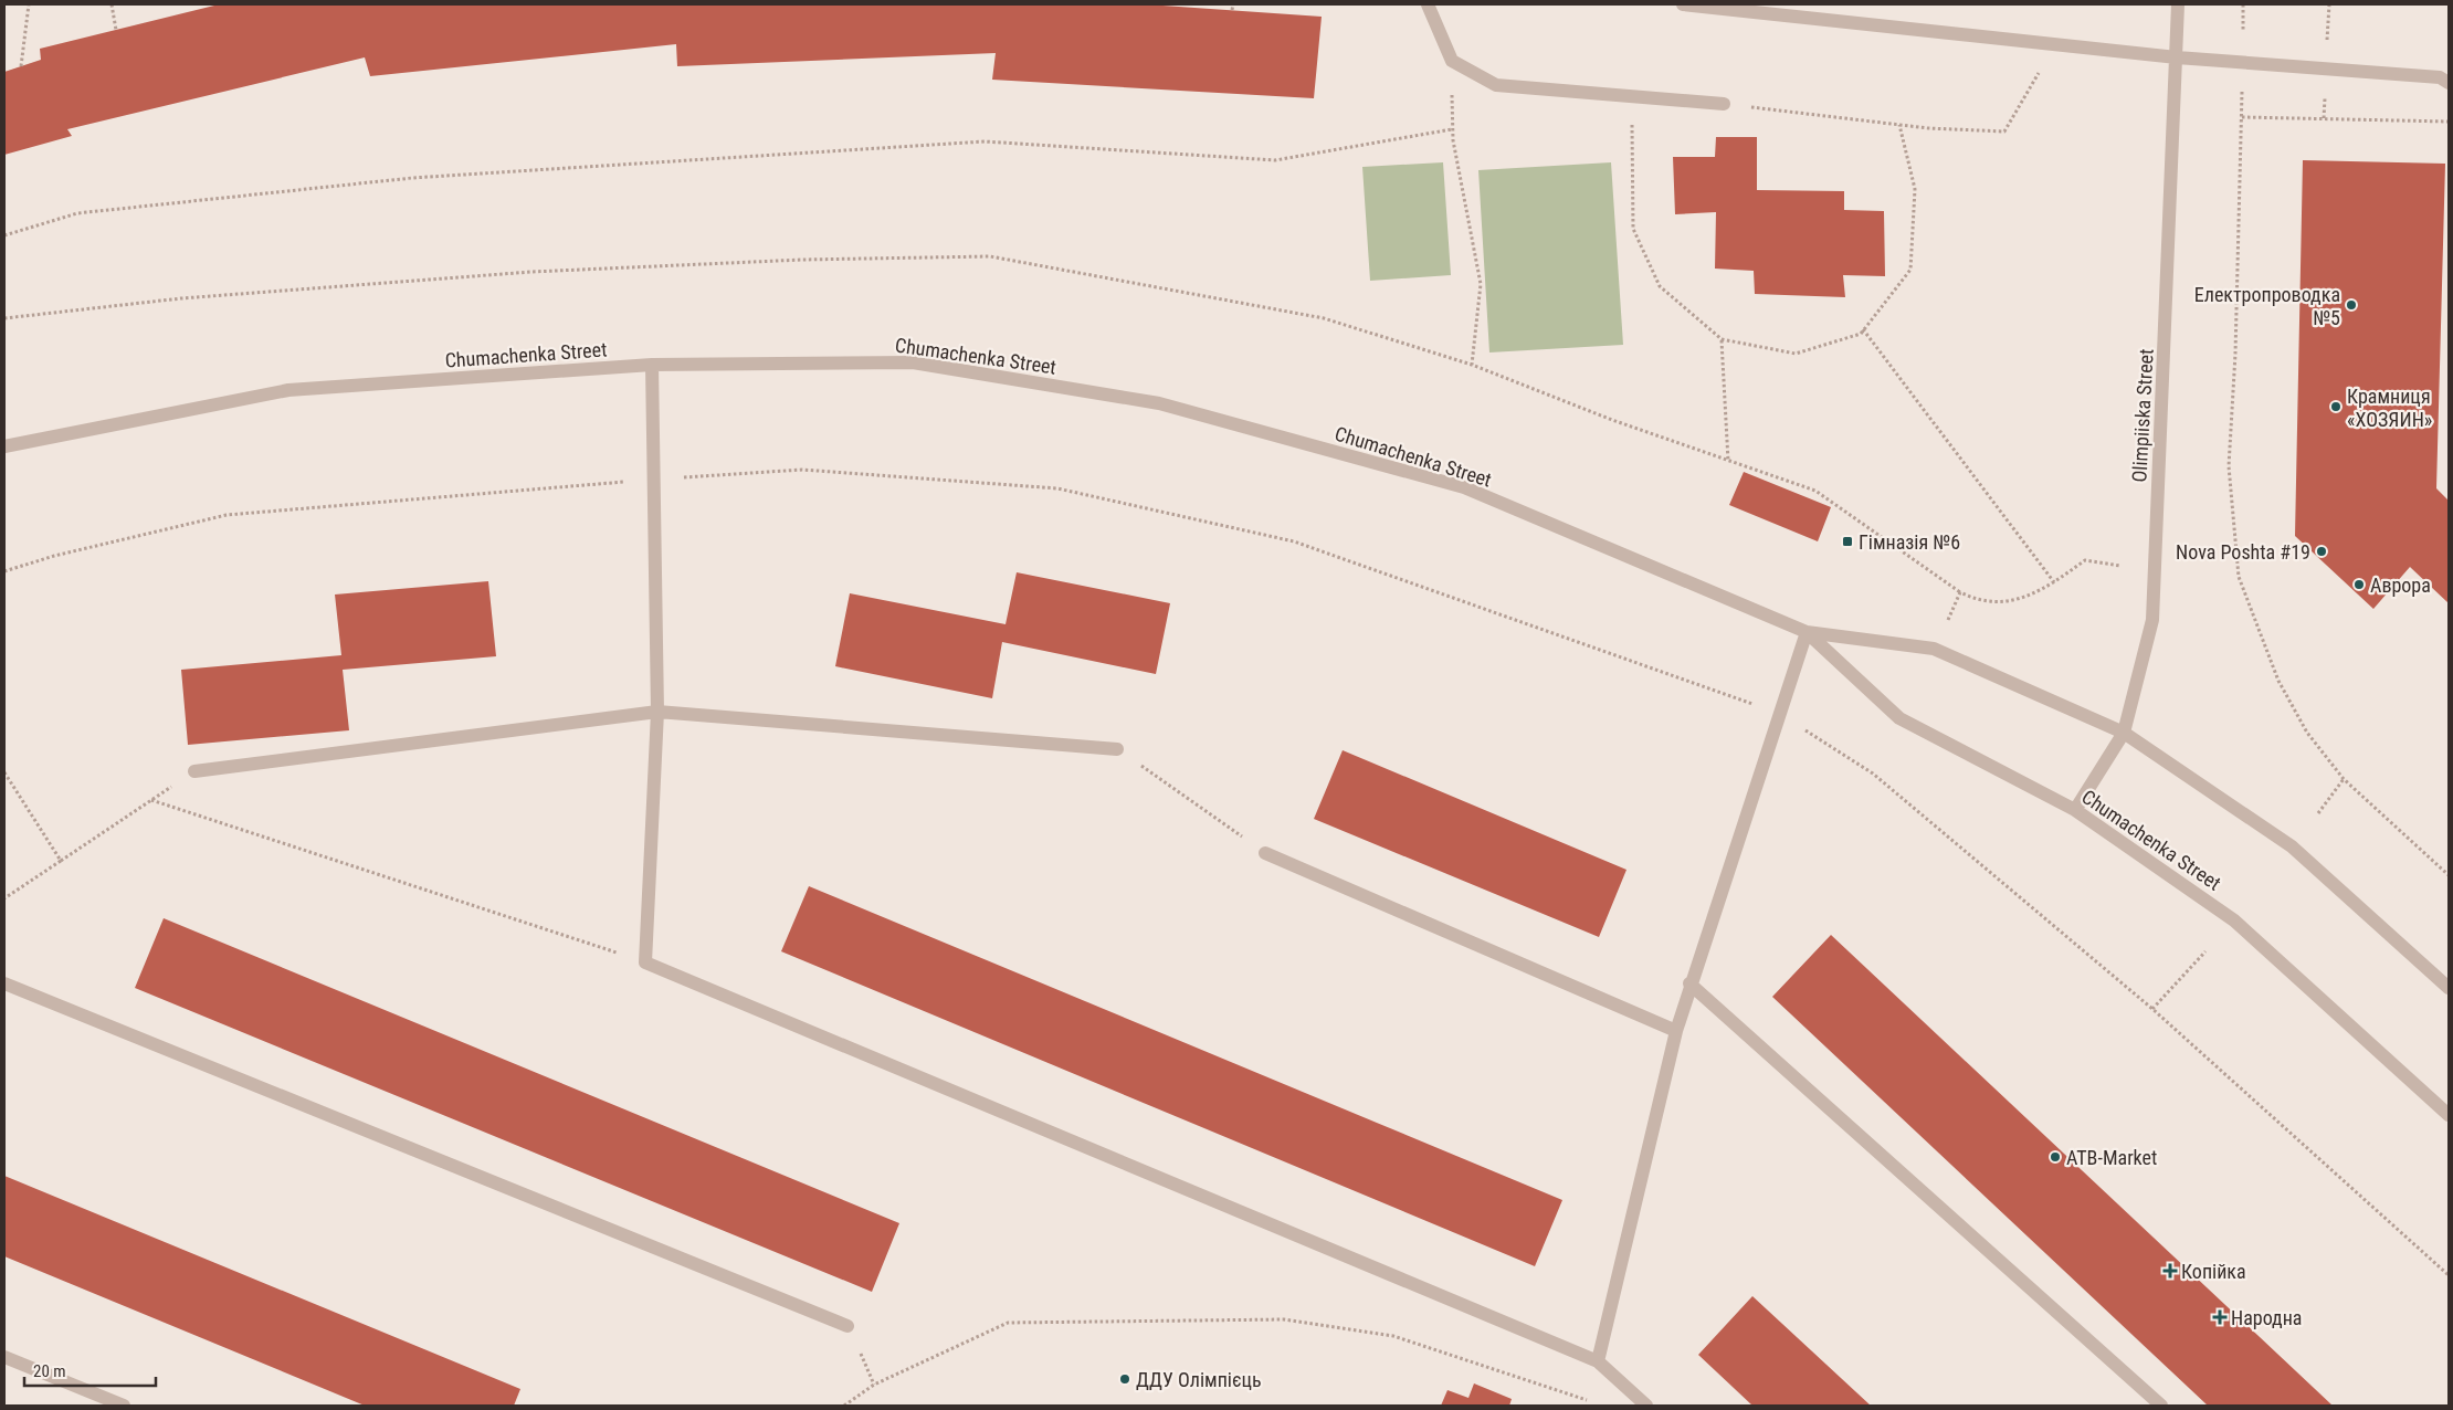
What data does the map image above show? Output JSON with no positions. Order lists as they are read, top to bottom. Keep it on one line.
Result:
{"streets":{"street":["Chumachenka Street","Olimpiiska Street"]},"crossings":[["Chumachenka Street","Olimpiiska Street"]],"places":{"other":["Електропроводка №5","Крамниця «ХОЗЯИН»","Nova Poshta #19","Аврора","ATB-Market","ДДУ Олімпієць"],"transit":["Гімназія №6"],"health":["Копійка","Народна"]},"scale_bar":"20 m"}
